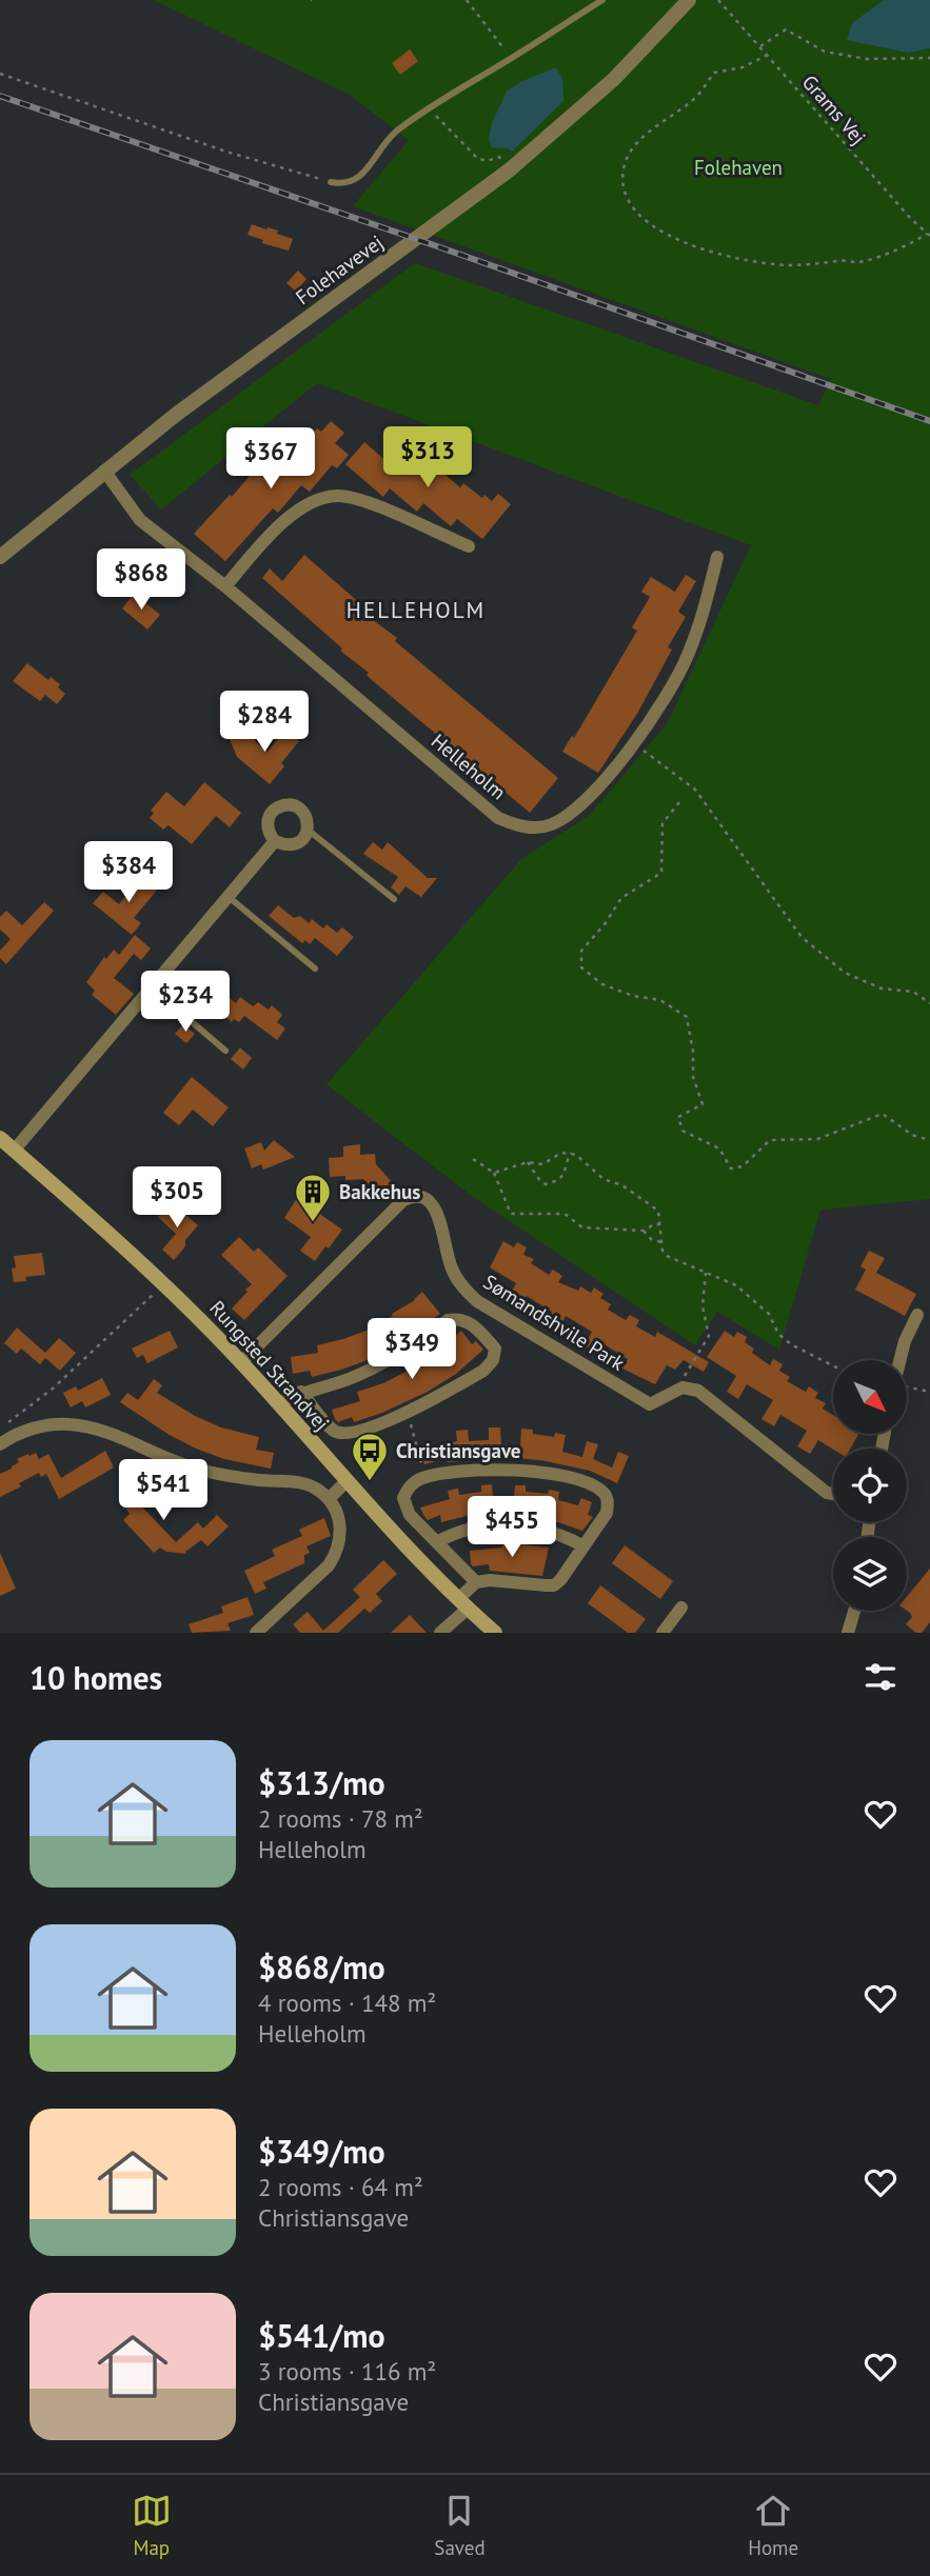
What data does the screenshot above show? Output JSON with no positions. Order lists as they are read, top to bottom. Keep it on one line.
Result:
{"streets":{"main road":["Rungsted Strandvej"],"street":["Folehavevej","Helleholm","Sømandshvile Park"],"path":["Grams Vej"]},"crossings":[["Folehavevej","Helleholm"],["Sømandshvile Park","Rungsted Strandvej"]],"districts":["HELLEHOLM"],"parks":["Folehaven"],"places":{"building":["Bakkehus"],"bus stop":["Christiansgave"]},"north":"bottom right","page":{"price":["$313","$367","$868","$284","$384","$234","$305","$349","$541","$455"],"heading":"10 homes","list":[{"name":"$313/mo","note":"2 rooms · 78 m² · Helleholm"},{"name":"$868/mo","note":"4 rooms · 148 m² · Helleholm"},{"name":"$349/mo","note":"2 rooms · 64 m² · Christiansgave"},{"name":"$541/mo","note":"3 rooms · 116 m² · Christiansgave"}],"tabs":["Map","Saved","Home"]}}
